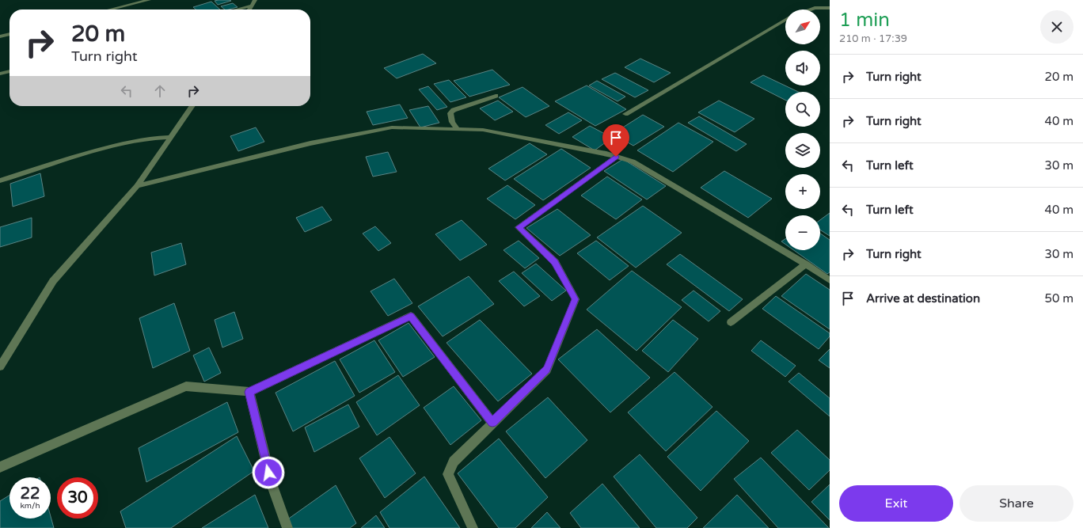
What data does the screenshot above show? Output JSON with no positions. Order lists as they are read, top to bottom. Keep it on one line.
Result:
{"north":"top right","page":{"heading":["1 min","210 m · 17:39"],"map_buttons":["+","−"],"turn":["20 m","Turn right"],"list":[{"name":"Turn right","value":"20 m"},{"name":"Turn right","value":"40 m"},{"name":"Turn left","value":"30 m"},{"name":"Turn left","value":"40 m"},{"name":"Turn right","value":"30 m"},{"name":"Arrive at destination","value":"50 m"}],"speed":"22 km/h","limit":"30","buttons":["Exit","Share"]}}
